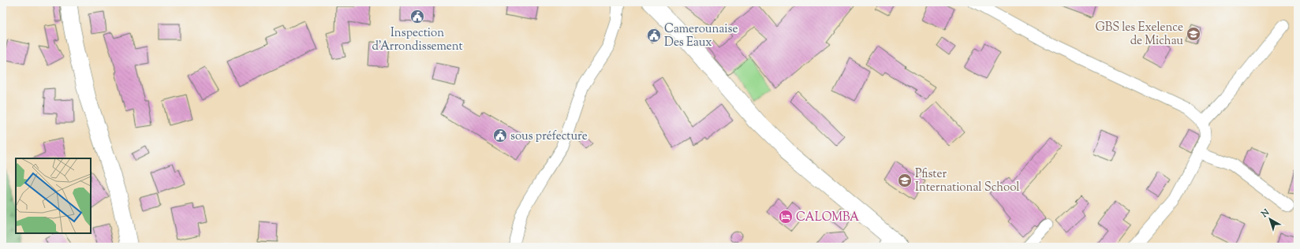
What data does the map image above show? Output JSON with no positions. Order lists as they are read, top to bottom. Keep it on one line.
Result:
{"places":{"public building":["Inspection d'Arrondissement","Camerounaise Des Eaux","sous préfecture"],"school or university":["GBS les Exelence de Michau","Pfister International School"],"hotel":["CALOMBA"]},"north":"top left"}
